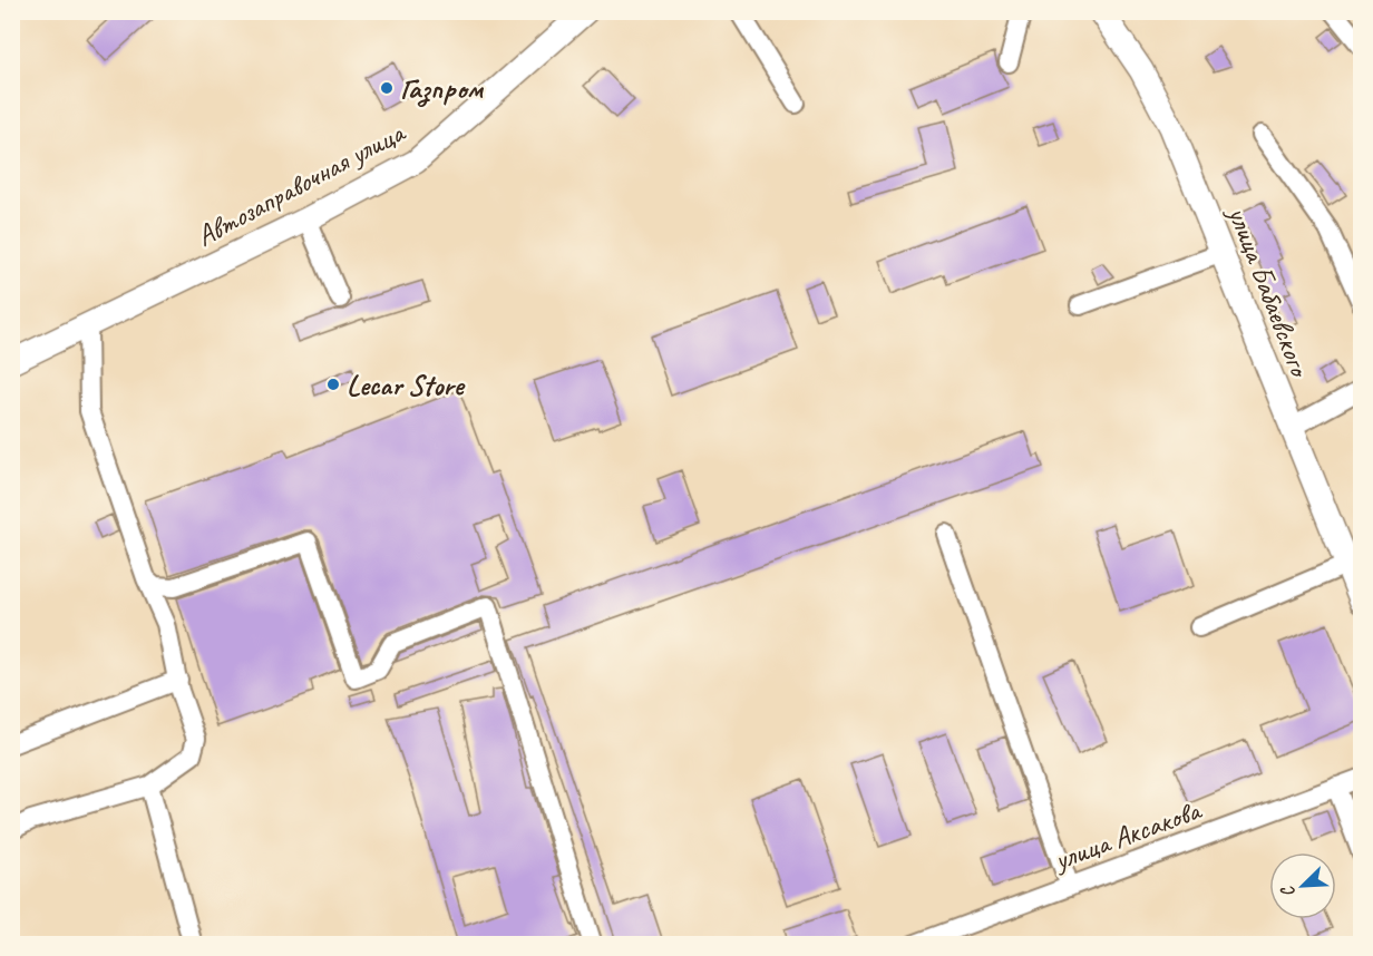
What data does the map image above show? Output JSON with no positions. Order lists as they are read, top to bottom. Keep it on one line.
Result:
{"streets":{"main road":["Автозаправочная улица","улица Бабаевского"],"street":["улица Аксакова"]},"places":["Газпром","Lecar Store"],"north":"bottom left"}
